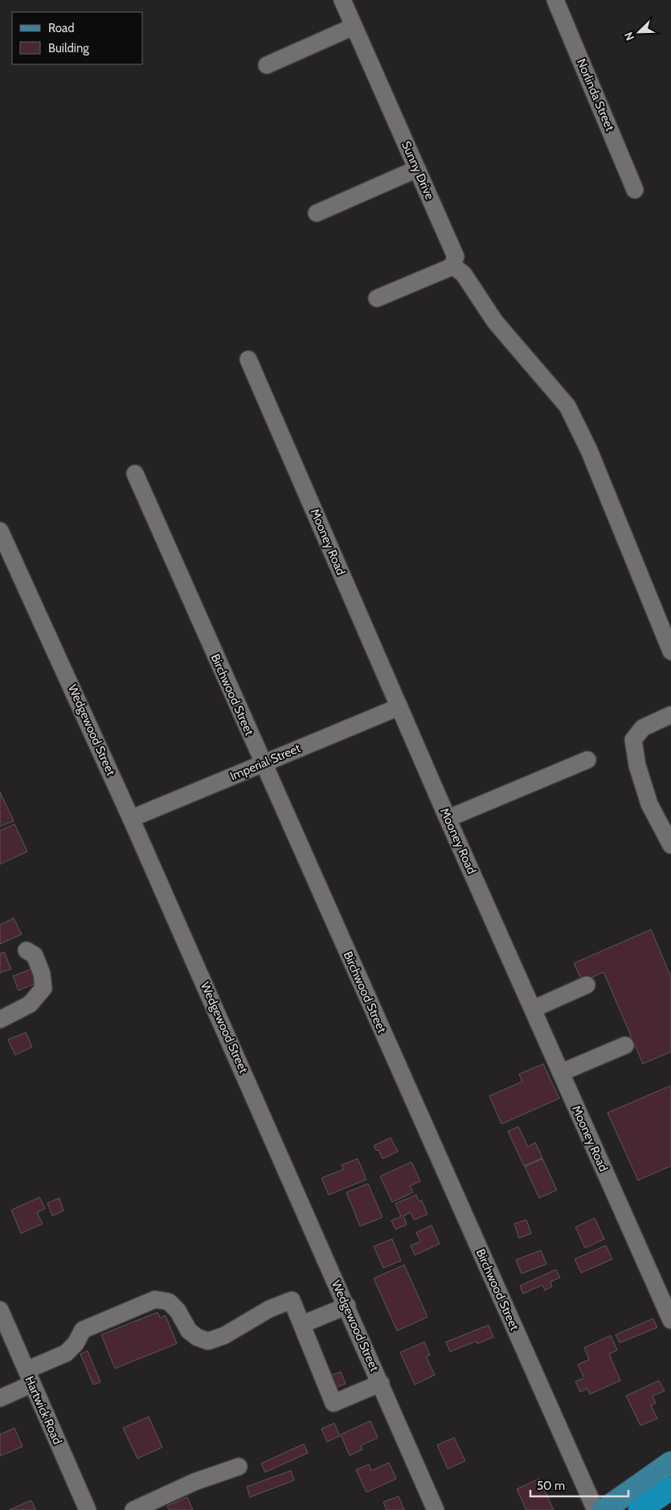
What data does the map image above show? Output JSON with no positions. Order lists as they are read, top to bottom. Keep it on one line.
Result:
{"streets":{"street":["Norlinda Street","Sunny Drive","Mooney Road","Birchwood Street","Wedgewood Street","Imperial Street","Hartwick Road"]},"crossings":[["Mooney Road","Imperial Street"],["Birchwood Street","Imperial Street"],["Wedgewood Street","Imperial Street"]],"legend":["Road","Building"],"scale_bar":"50 m","north":"bottom left"}
